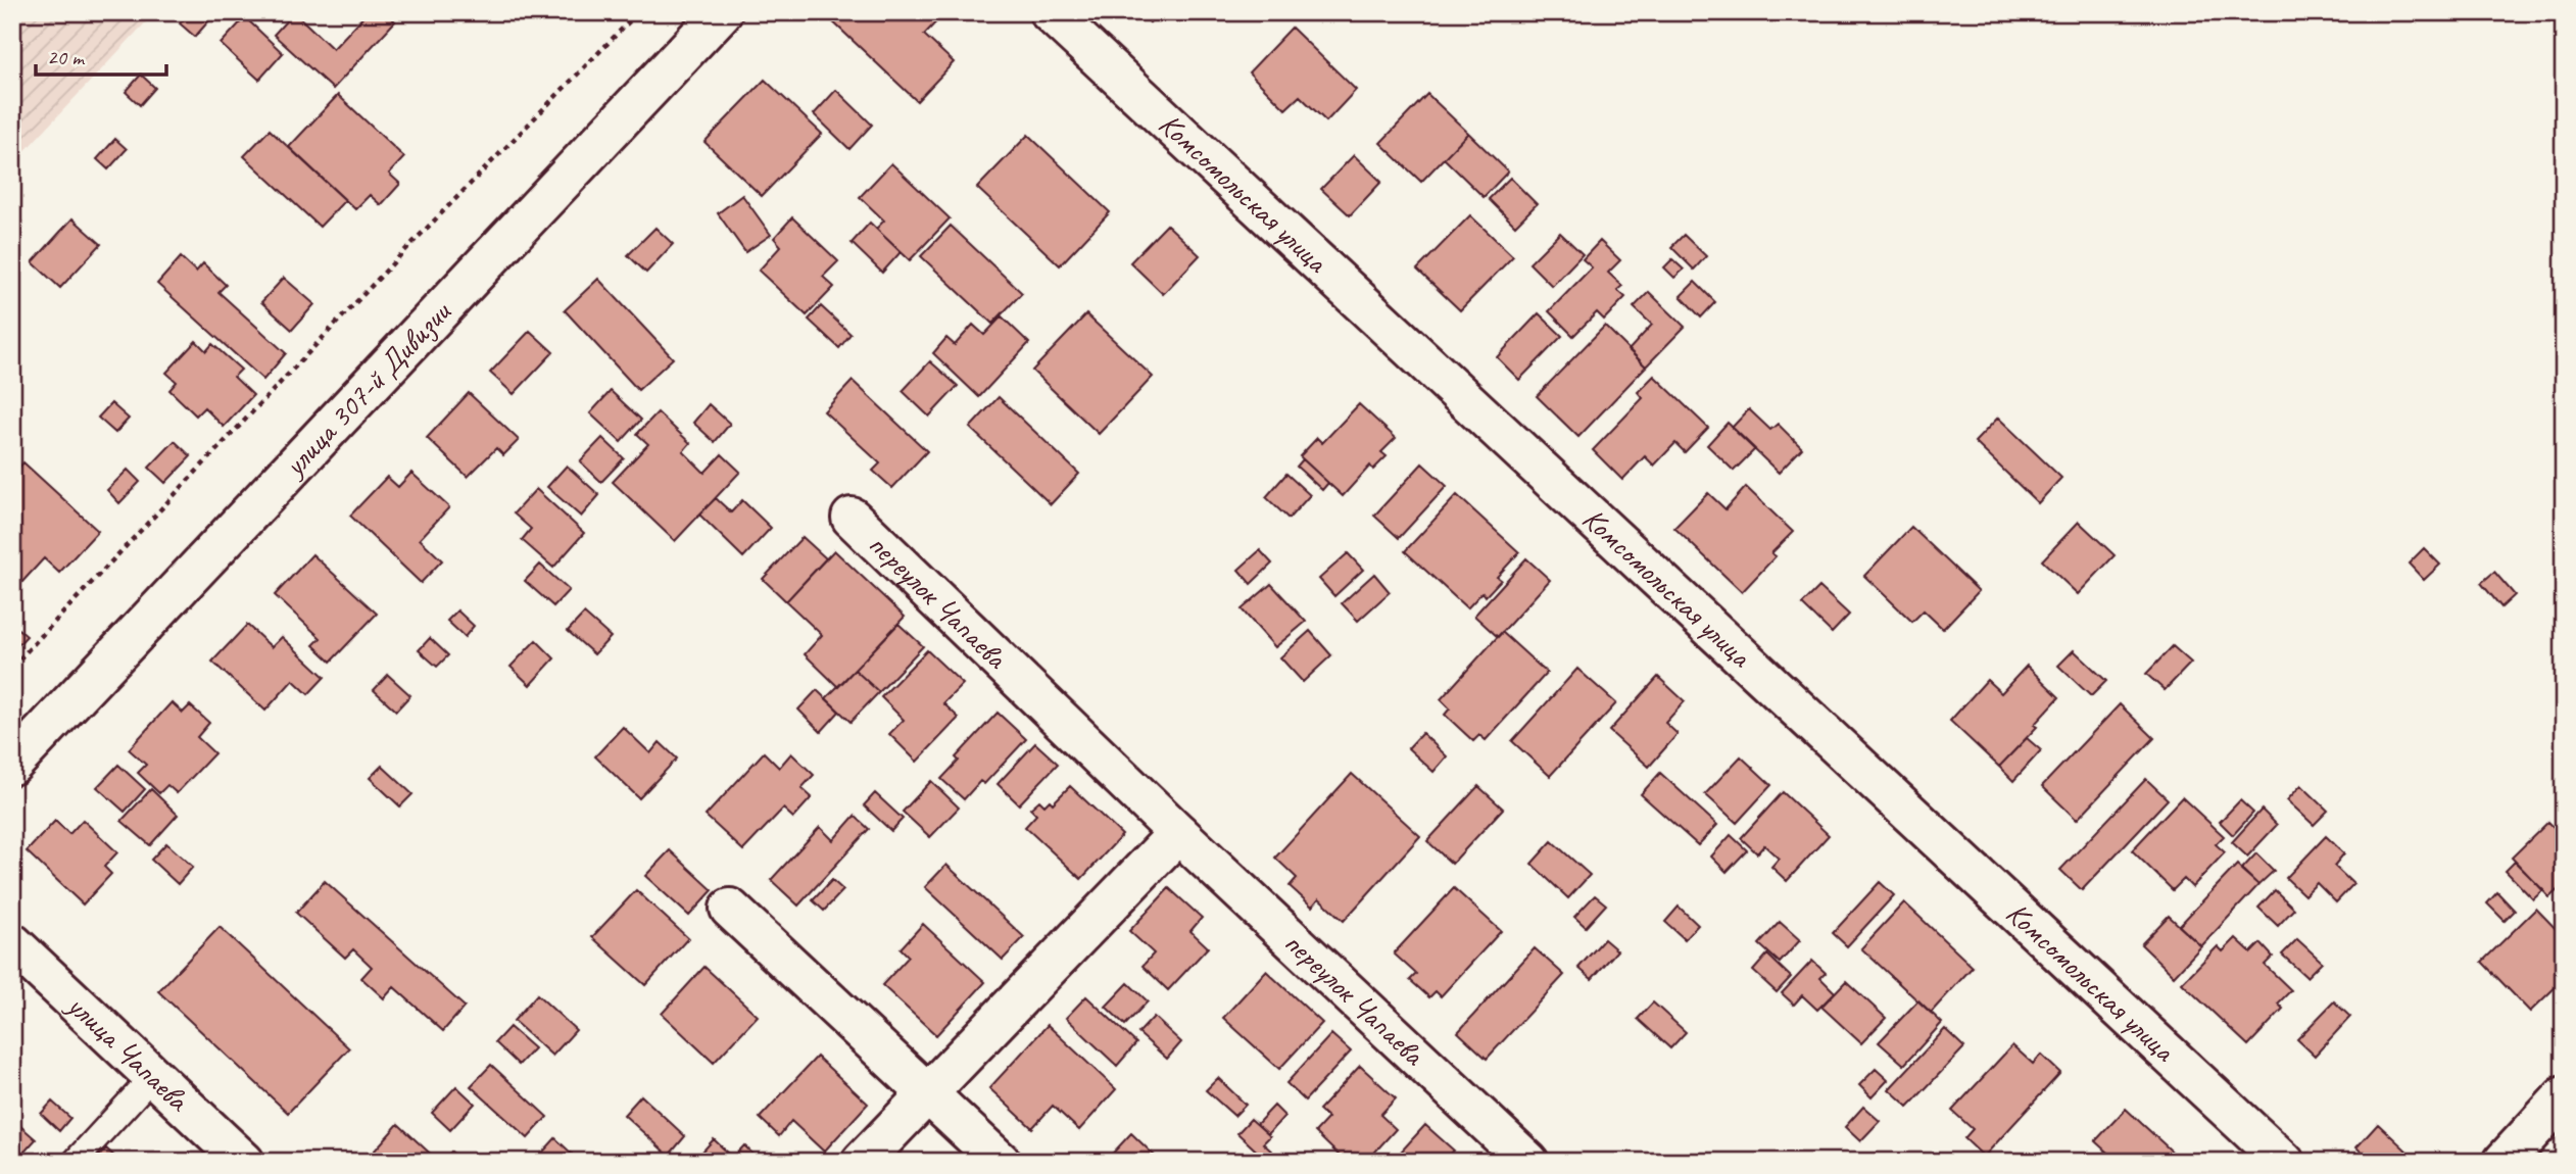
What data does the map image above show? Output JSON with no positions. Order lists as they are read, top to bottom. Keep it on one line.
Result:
{"streets":{"street":["Комсомольская улица","улица 307-й Дивизии","переулок Чапаева","улица Чапаева"]},"scale_bar":"20 m"}
